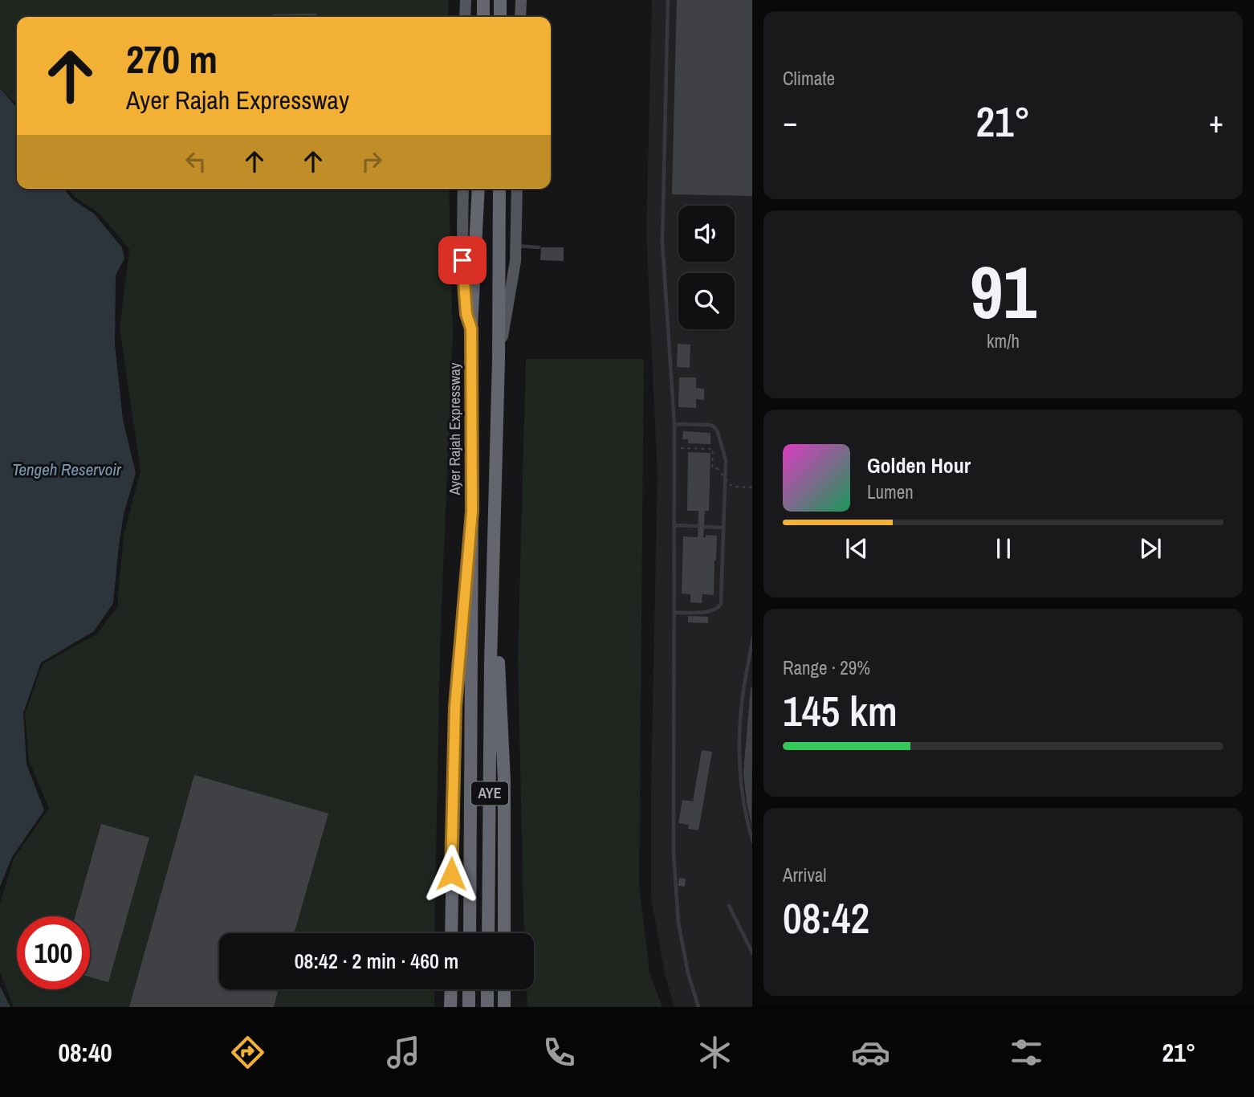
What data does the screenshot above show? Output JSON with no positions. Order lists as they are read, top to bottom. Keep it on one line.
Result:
{"streets":{"highway":["Ayer Rajah Expressway","AYE"]},"water":["Tengeh Reservoir"],"page":{"tile":["Climate",["91","km/h"],["Range · 29%","145 km"],["Arrival","08:42"]],"turn":["270 m","Ayer Rajah Expressway"],"heat":["−","21°","+"],"song":["Golden Hour","Lumen"],"limit":"100","trip":"08:42 · 2 min · 460 m","tabs":["08:40","21°"]}}
